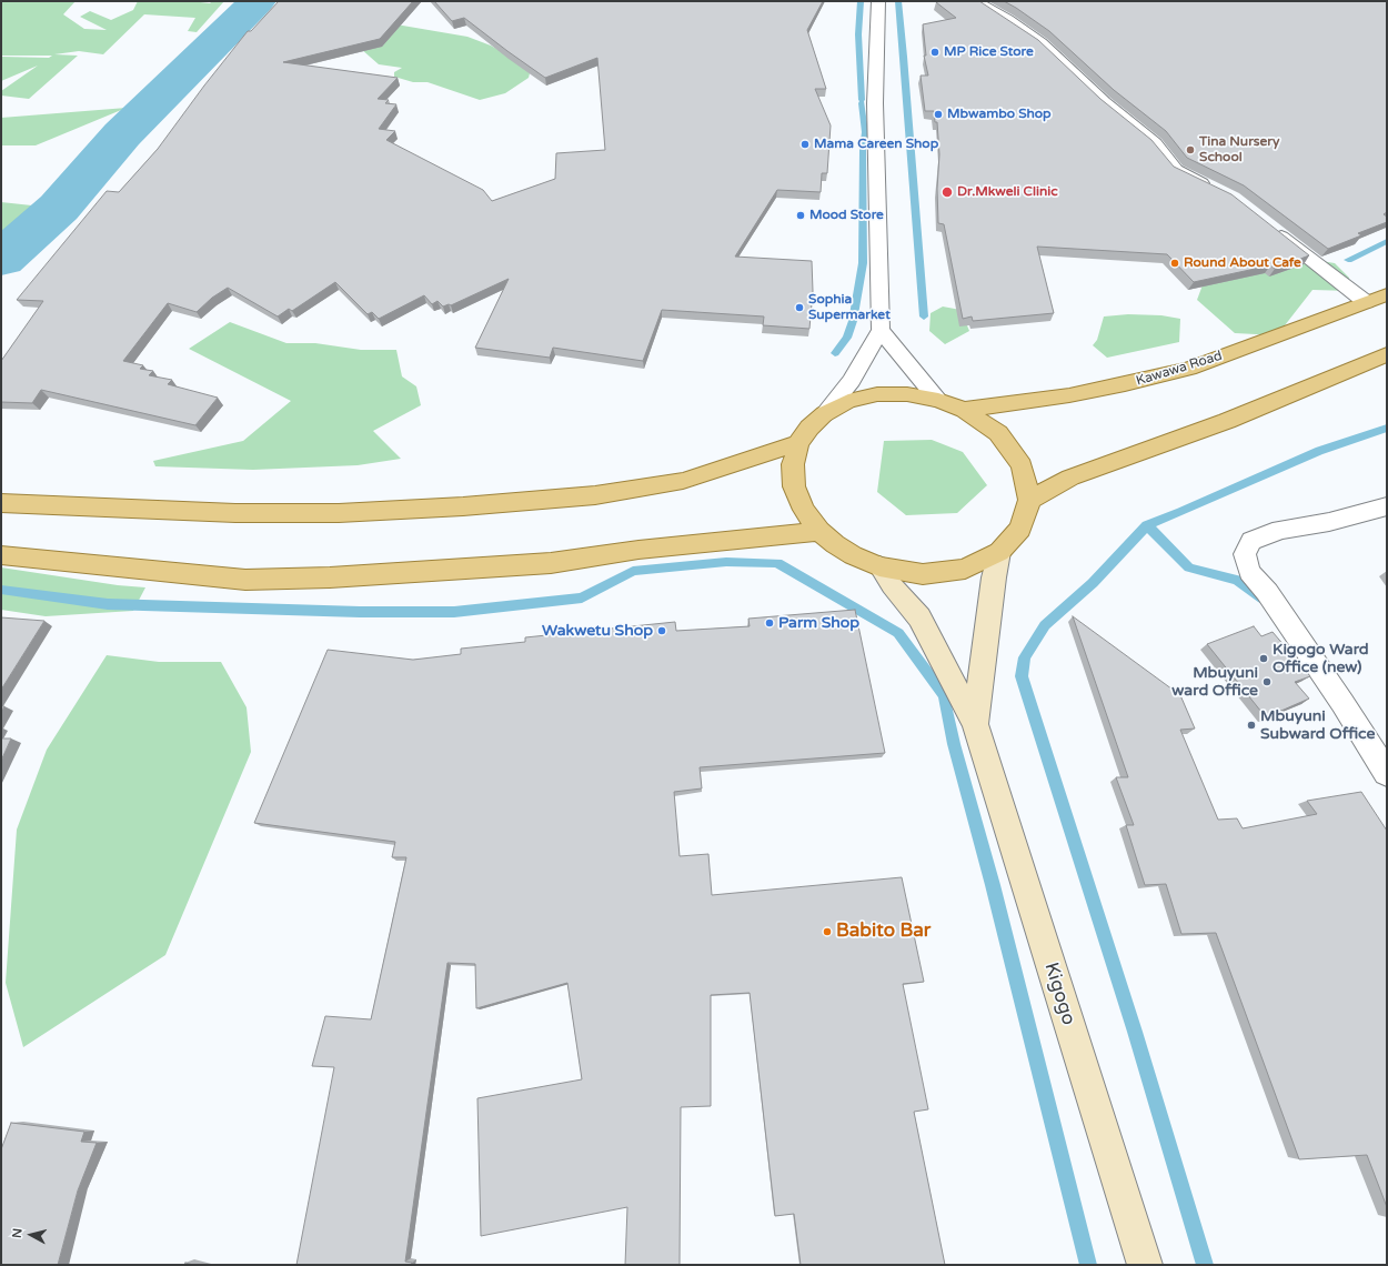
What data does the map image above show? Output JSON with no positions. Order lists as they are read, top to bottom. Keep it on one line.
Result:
{"streets":{"main road":["Kawawa Road","Kigogo"]},"places":["MP Rice Store","Mbwambo Shop","Mama Careen Shop","Tina Nursery School","Dr.Mkweli Clinic","Mood Store","Round About Cafe","Sophia Supermarket","Parm Shop","Wakwetu Shop","Kigogo Ward Office (new)","Mbuyuni ward Office","Mbuyuni Subward Office","Babito Bar"],"north":"left"}
